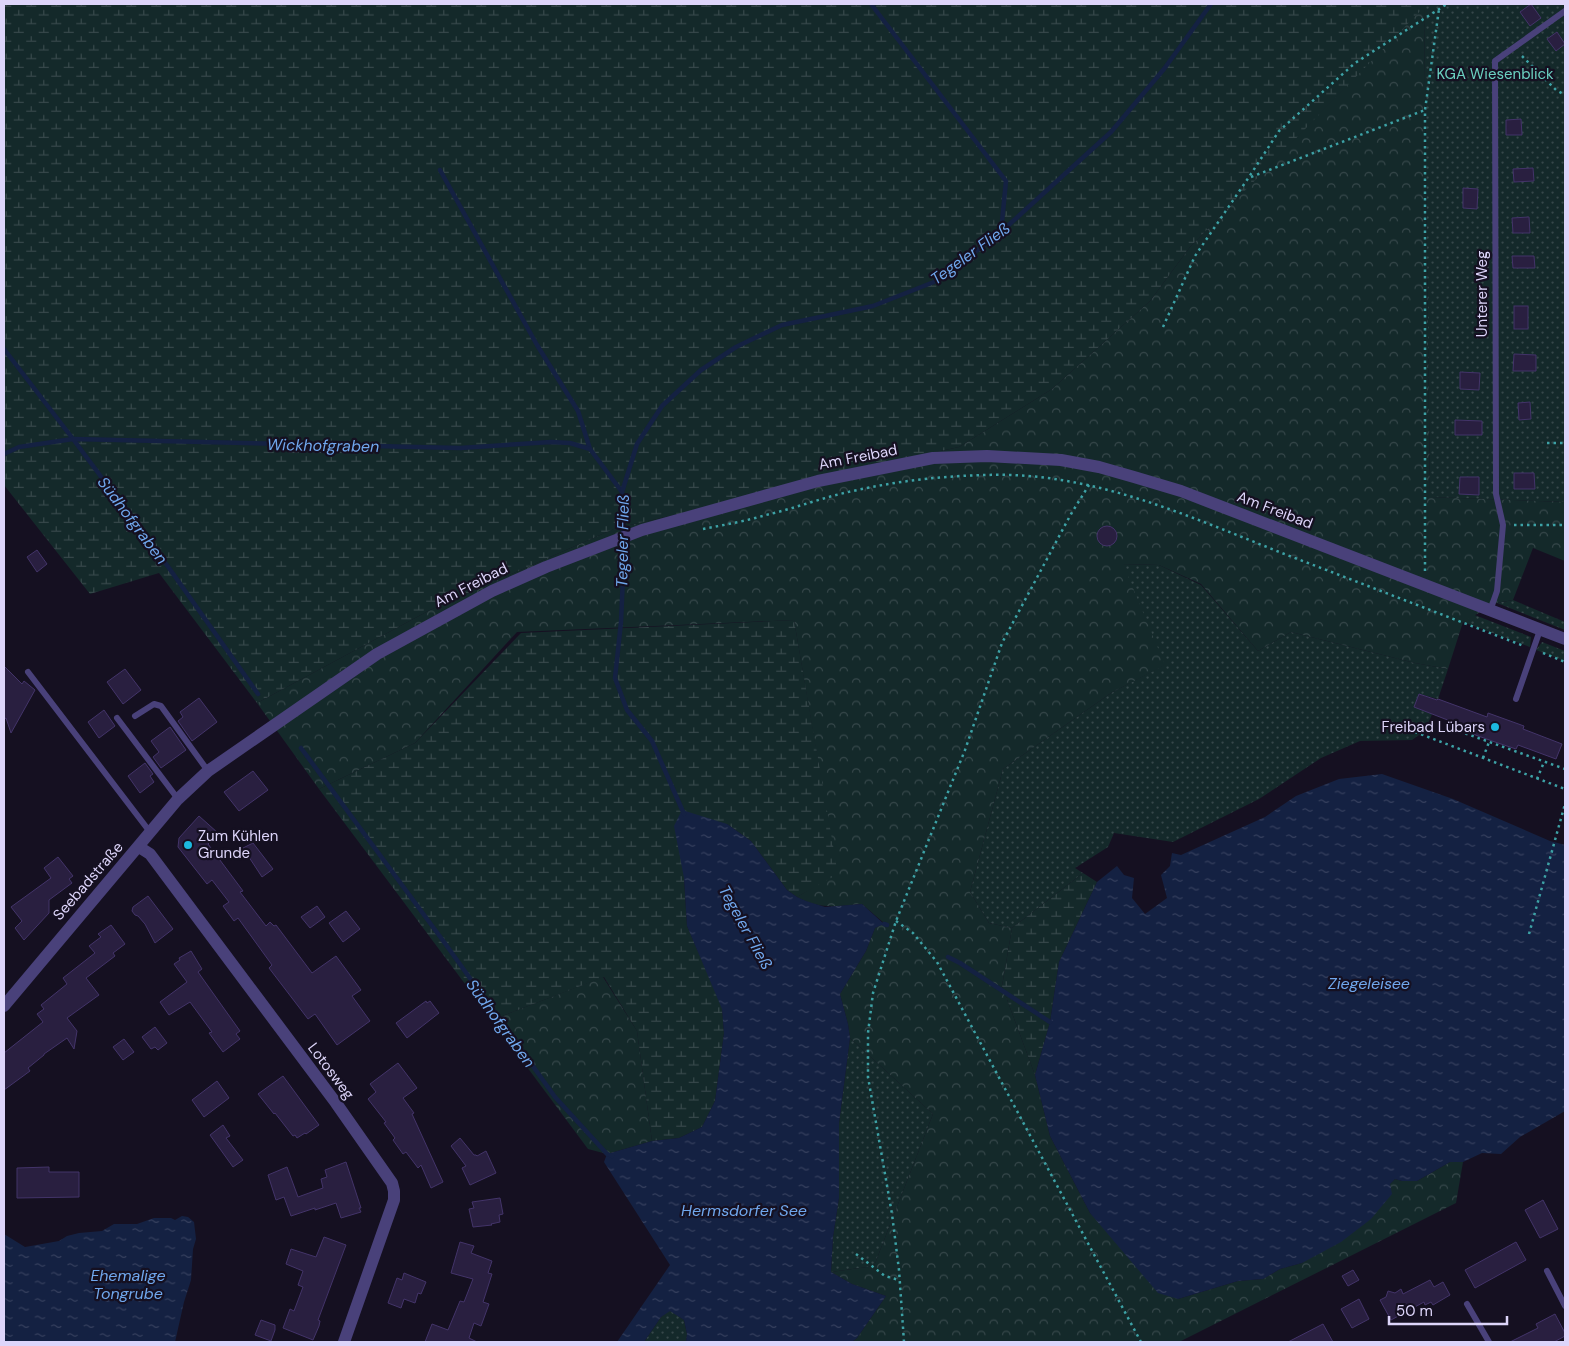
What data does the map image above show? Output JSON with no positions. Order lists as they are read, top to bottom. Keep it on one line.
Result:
{"streets":{"street":["Am Freibad","Seebadstraße","Lotosweg"],"lane":["Unterer Weg"]},"crossings":[["Unterer Weg","Am Freibad"],["Am Freibad","Seebadstraße"],["Seebadstraße","Lotosweg"]],"water":["Tegeler Fließ","Wickhofgraben","Südhofgraben","Ziegeleisee","Hermsdorfer See","Ehemalige Tongrube"],"parks":["KGA Wiesenblick"],"places":["Freibad Lübars","Zum Kühlen Grunde"],"scale_bar":"50 m"}
